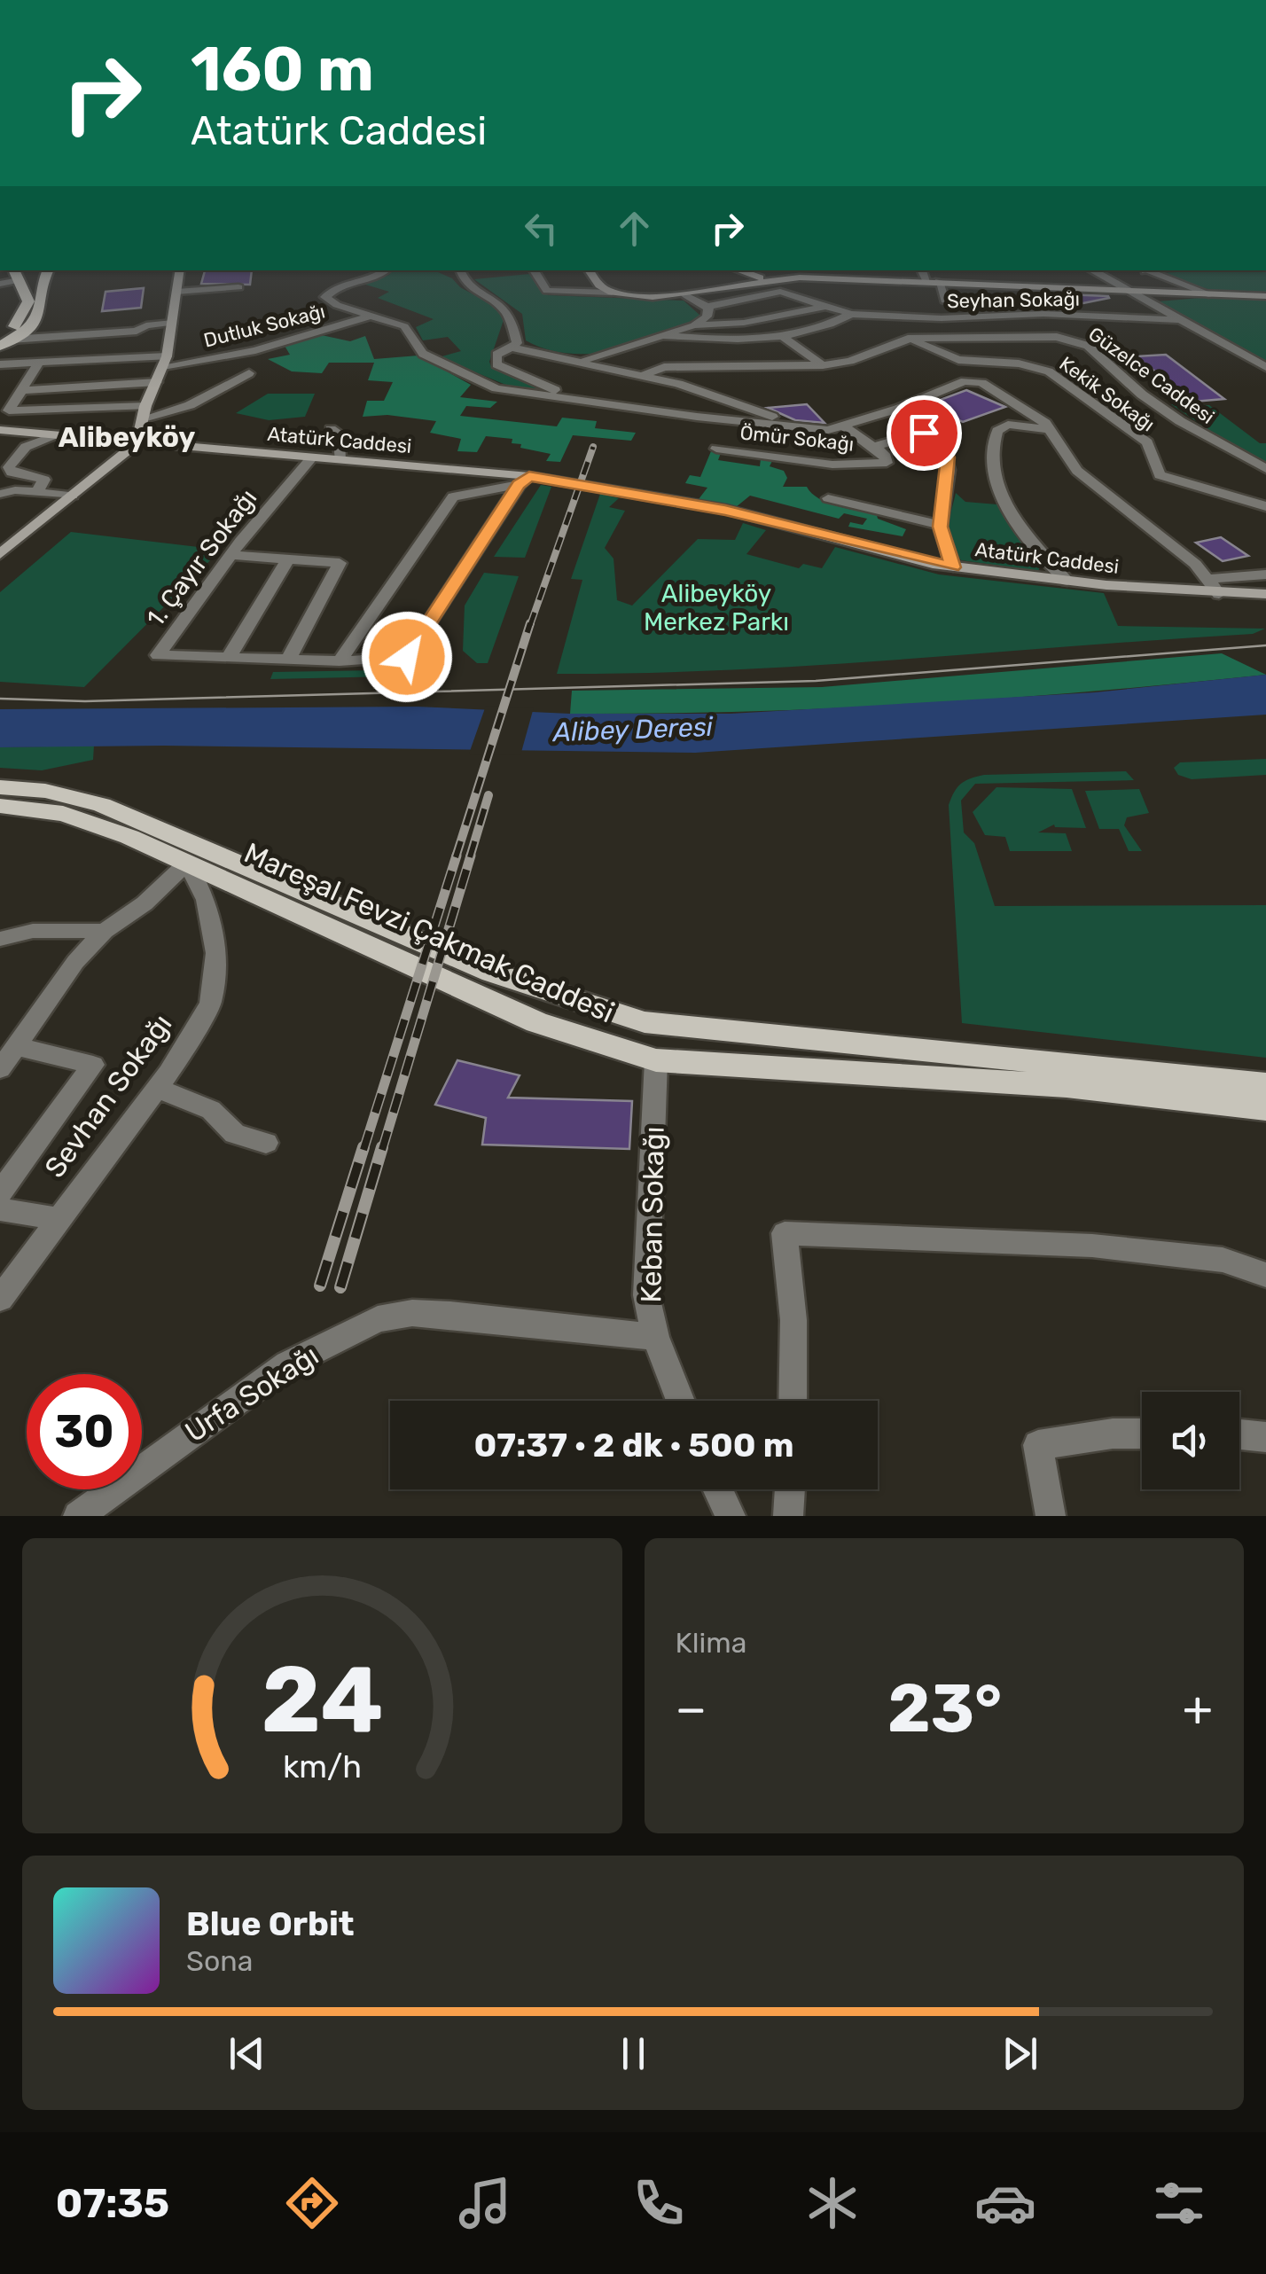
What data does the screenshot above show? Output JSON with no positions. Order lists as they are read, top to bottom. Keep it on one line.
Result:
{"streets":{"main road":["Atatürk Caddesi","Mareşal Fevzi Çakmak Caddesi"],"street":["Seyhan Sokağı","Dutluk Sokağı","Güzelce Caddesi","Kekik Sokağı","Ömür Sokağı","1. Çayır Sokağı","Sevhan Sokağı","Keban Sokağı","Urfa Sokağı"]},"crossings":[["Güzelce Caddesi","Kekik Sokağı"],["Atatürk Caddesi","1. Çayır Sokağı"],["Mareşal Fevzi Çakmak Caddesi","Sevhan Sokağı"],["Mareşal Fevzi Çakmak Caddesi","Keban Sokağı"],["Keban Sokağı","Urfa Sokağı"]],"districts":["Alibeyköy"],"water":["Alibey Deresi"],"parks":["Alibeyköy Merkez Parkı"],"page":{"turn":["160 m","Atatürk Caddesi"],"limit":"30","trip":"07:37 · 2 dk · 500 m","tile":"Klima","heat":["−","23°","+"],"song":["Blue Orbit","Sona"],"tabs":"07:35","gauge":["24","km/h"]}}
